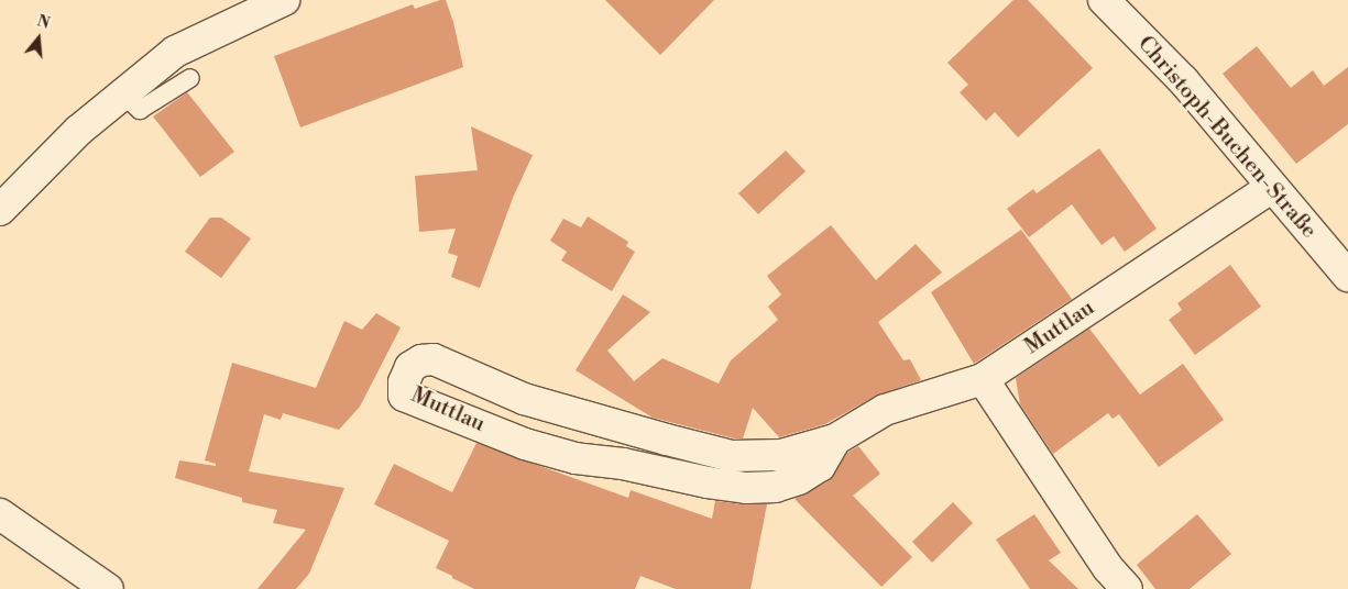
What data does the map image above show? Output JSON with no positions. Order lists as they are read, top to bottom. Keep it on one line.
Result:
{"streets":{"street":["Christoph-Buchen-Straße","Muttlau"]},"crossings":[["Christoph-Buchen-Straße","Muttlau"]],"north":"top"}
